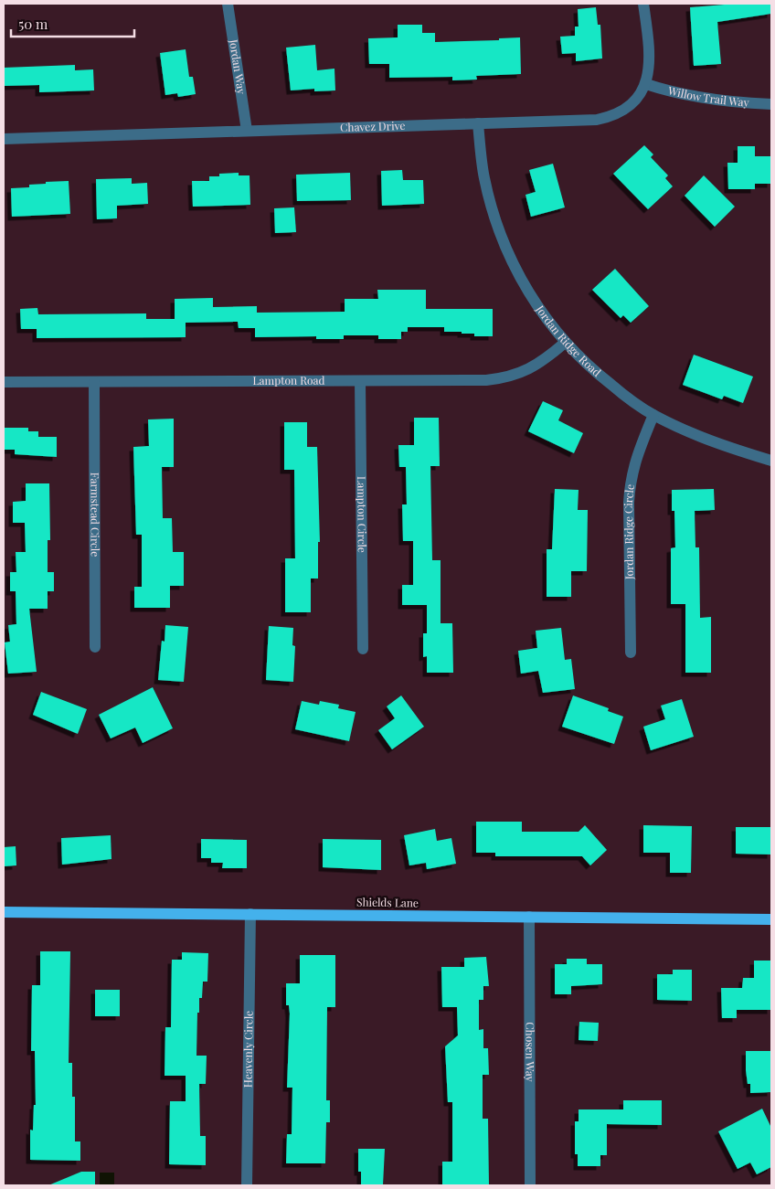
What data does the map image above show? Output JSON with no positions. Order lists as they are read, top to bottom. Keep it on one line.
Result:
{"streets":{"main road":["Shields Lane"],"street":["Jordan Way","Willow Trail Way","Chavez Drive","Jordan Ridge Road","Lampton Road","Farmstead Circle","Lampton Circle","Jordan Ridge Circle","Heavenly Circle","Chosen Way"]},"crossings":[["Jordan Way","Chavez Drive"],["Willow Trail Way","Chavez Drive"],["Chavez Drive","Jordan Ridge Road"],["Jordan Ridge Road","Lampton Road"],["Jordan Ridge Road","Jordan Ridge Circle"],["Lampton Road","Farmstead Circle"],["Lampton Road","Lampton Circle"],["Shields Lane","Heavenly Circle"],["Shields Lane","Chosen Way"]],"scale_bar":"50 m"}
